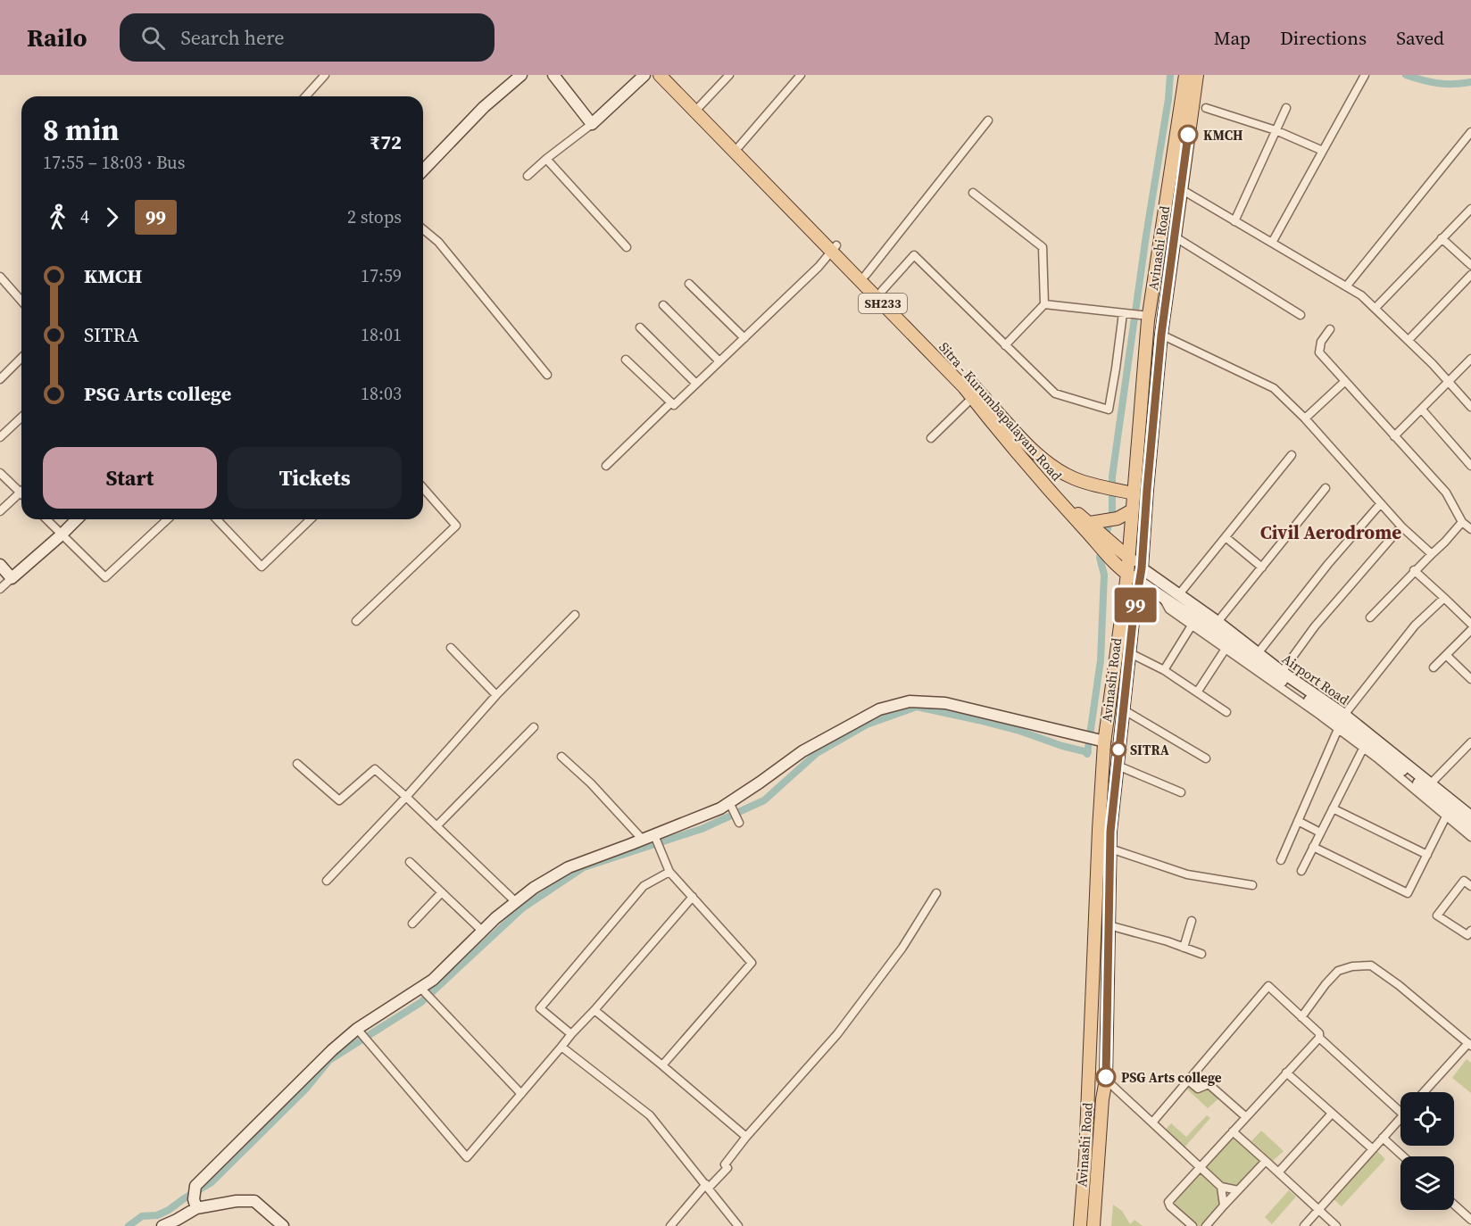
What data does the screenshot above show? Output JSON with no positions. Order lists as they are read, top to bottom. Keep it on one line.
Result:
{"streets":{"main road":["Avinashi Road","SH233","Sitra - Kurumbapalayam Road"],"street":["Airport Road"]},"crossings":[["Avinashi Road","Sitra - Kurumbapalayam Road"],["Avinashi Road","Airport Road"],["Sitra - Kurumbapalayam Road","Airport Road"]],"districts":["Civil Aerodrome"],"places":["KMCH","SITRA","PSG Arts college"],"lines":["bus line 99"],"page":{"header":"Railo","search":"Search here","nav":["Map","Directions","Saved"],"on_map":"99","heading":["8 min","17:55 – 18:03 · Bus","₹72"],"legs":["4","99","2 stops"],"list":[{"name":"KMCH","value":"17:59"},{"name":"SITRA","value":"18:01"},{"name":"PSG Arts college","value":"18:03"}],"buttons":["Start","Tickets"]}}
